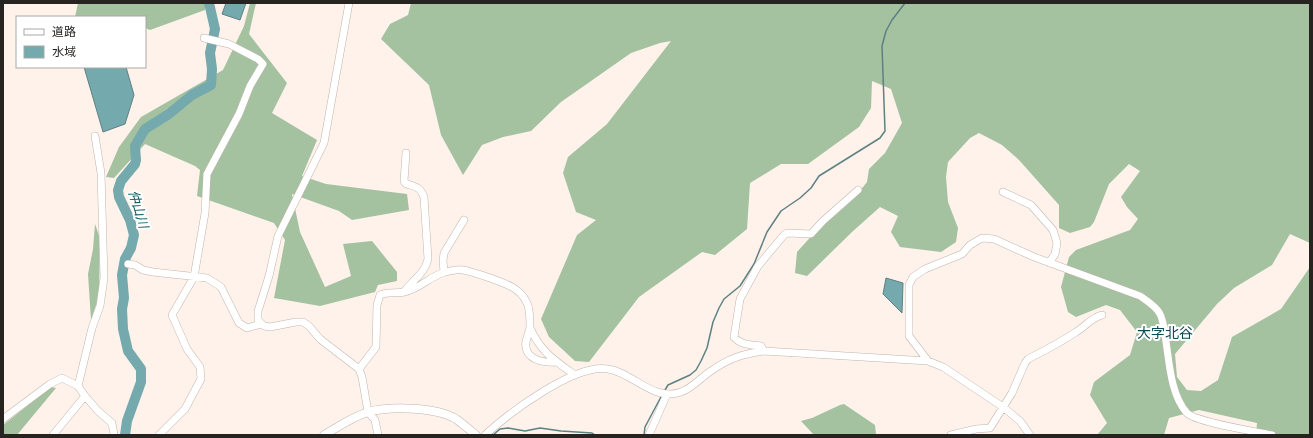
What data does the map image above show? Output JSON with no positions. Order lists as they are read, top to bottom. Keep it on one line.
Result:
{"districts":["大字北谷"],"water":["仲山川"],"legend":["道路","水域"]}
